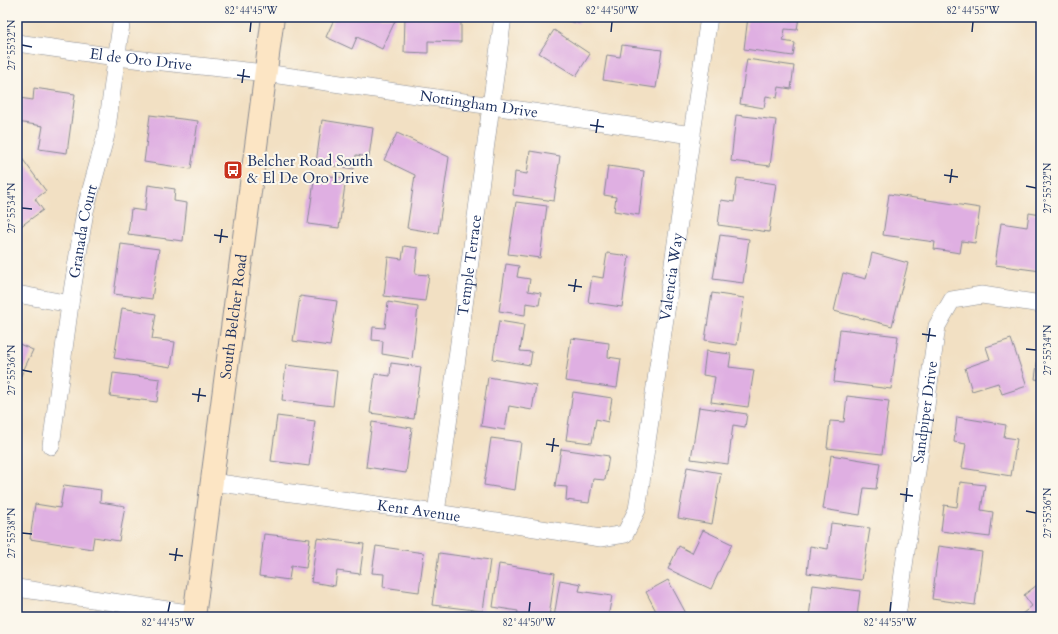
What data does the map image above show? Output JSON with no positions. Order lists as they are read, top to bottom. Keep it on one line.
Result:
{"streets":{"main road":["South Belcher Road"],"street":["El de Oro Drive","Nottingham Drive","Granada Court","Temple Terrace","Valencia Way","Sandpiper Drive","Kent Avenue"]},"crossings":[["El de Oro Drive","Nottingham Drive"],["El de Oro Drive","Granada Court"],["El de Oro Drive","South Belcher Road"],["Nottingham Drive","Temple Terrace"],["Nottingham Drive","Valencia Way"],["Nottingham Drive","South Belcher Road"],["Temple Terrace","Kent Avenue"],["Valencia Way","Kent Avenue"],["South Belcher Road","Kent Avenue"]],"places":{"bus stop":["Belcher Road South & El De Oro Drive"]},"coordinates":["82°44'45\"W","82°44'50\"W","82°44'55\"W","27°55'32\"N","27°55'34\"N","27°55'36\"N","27°55'38\"N"]}
